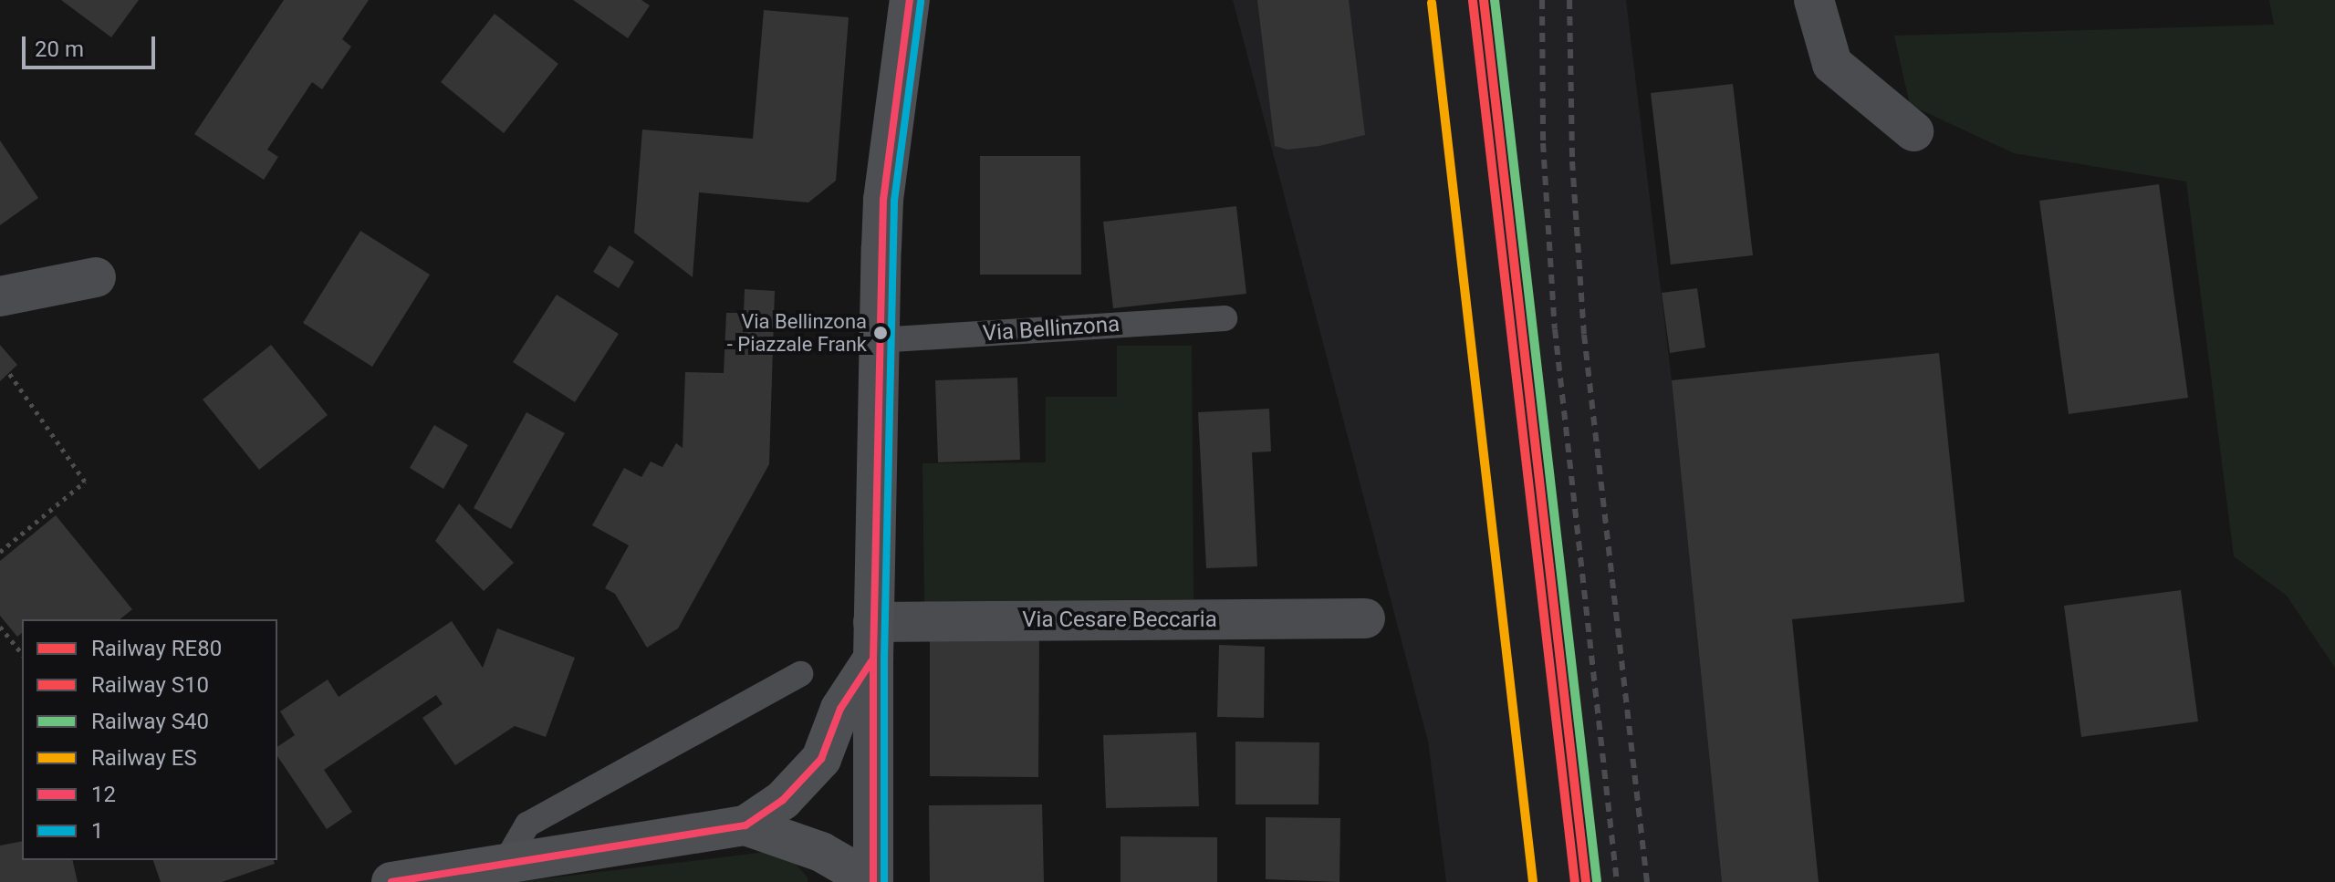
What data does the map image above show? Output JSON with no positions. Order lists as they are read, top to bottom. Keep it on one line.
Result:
{"streets":{"street":["Via Cesare Beccaria"],"lane":["Via Bellinzona"]},"places":["Via Bellinzona - Piazzale Frank"],"lines":["rail line RE80","rail line S40","transit line 12","rail line S10","transit line 1","rail line ES"],"legend":["Railway RE80","Railway S10","Railway S40","Railway ES","12","1"],"scale_bar":"20 m"}
